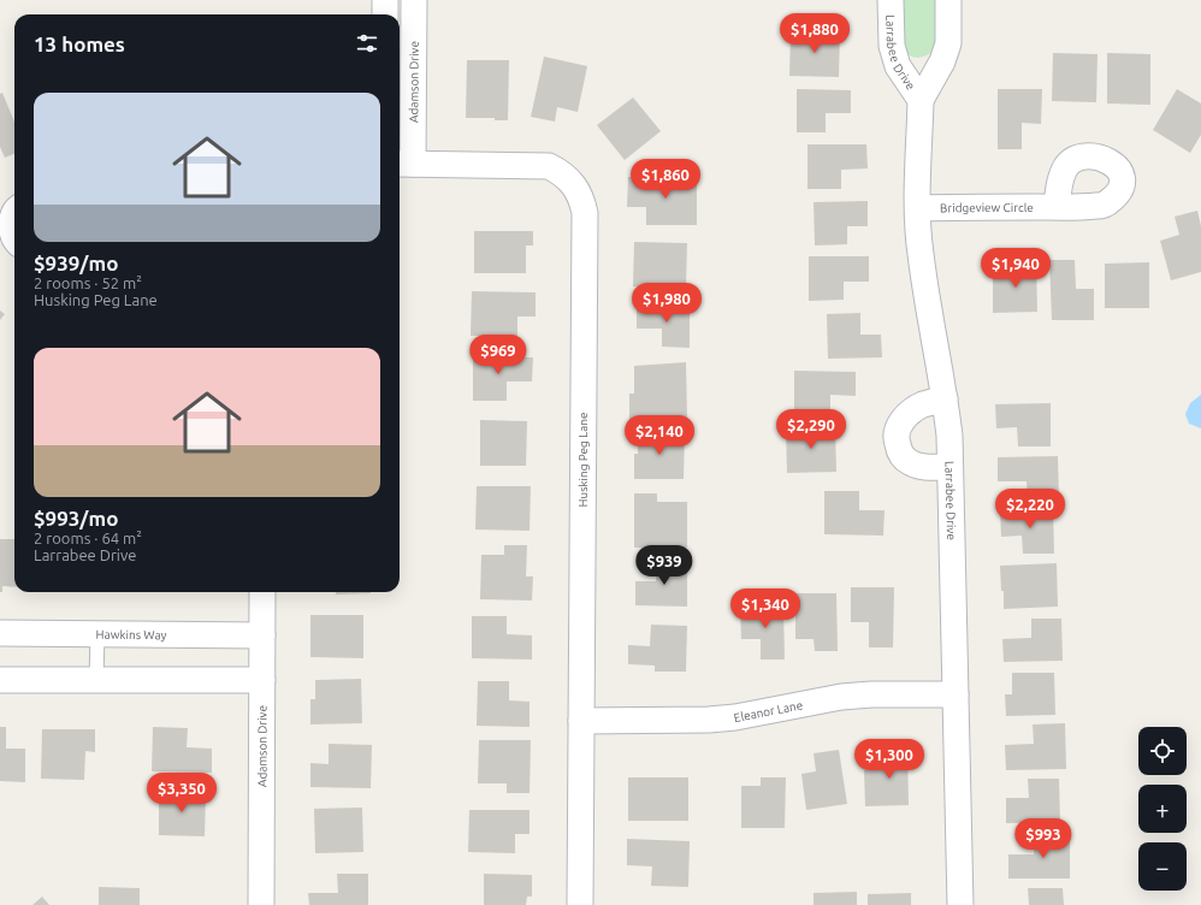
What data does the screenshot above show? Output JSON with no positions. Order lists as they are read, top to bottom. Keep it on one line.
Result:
{"streets":{"street":["Larrabee Drive","Adamson Drive","Bridgeview Circle","Husking Peg Lane","Hawkins Way","Eleanor Lane"]},"crossings":[["Larrabee Drive","Bridgeview Circle"],["Larrabee Drive","Eleanor Lane"],["Adamson Drive","Husking Peg Lane"],["Adamson Drive","Hawkins Way"],["Husking Peg Lane","Eleanor Lane"]],"page":{"price":["$1,880","$1,860","$1,940","$1,980","$969","$2,290","$2,140","$2,220","$939","$1,340","$1,300","$3,350","$993"],"heading":"13 homes","list":[{"name":"$939/mo","note":"2 rooms · 52 m² · Husking Peg Lane"},{"name":"$993/mo","note":"2 rooms · 64 m² · Larrabee Drive"}],"map_buttons":["+","−"]}}
